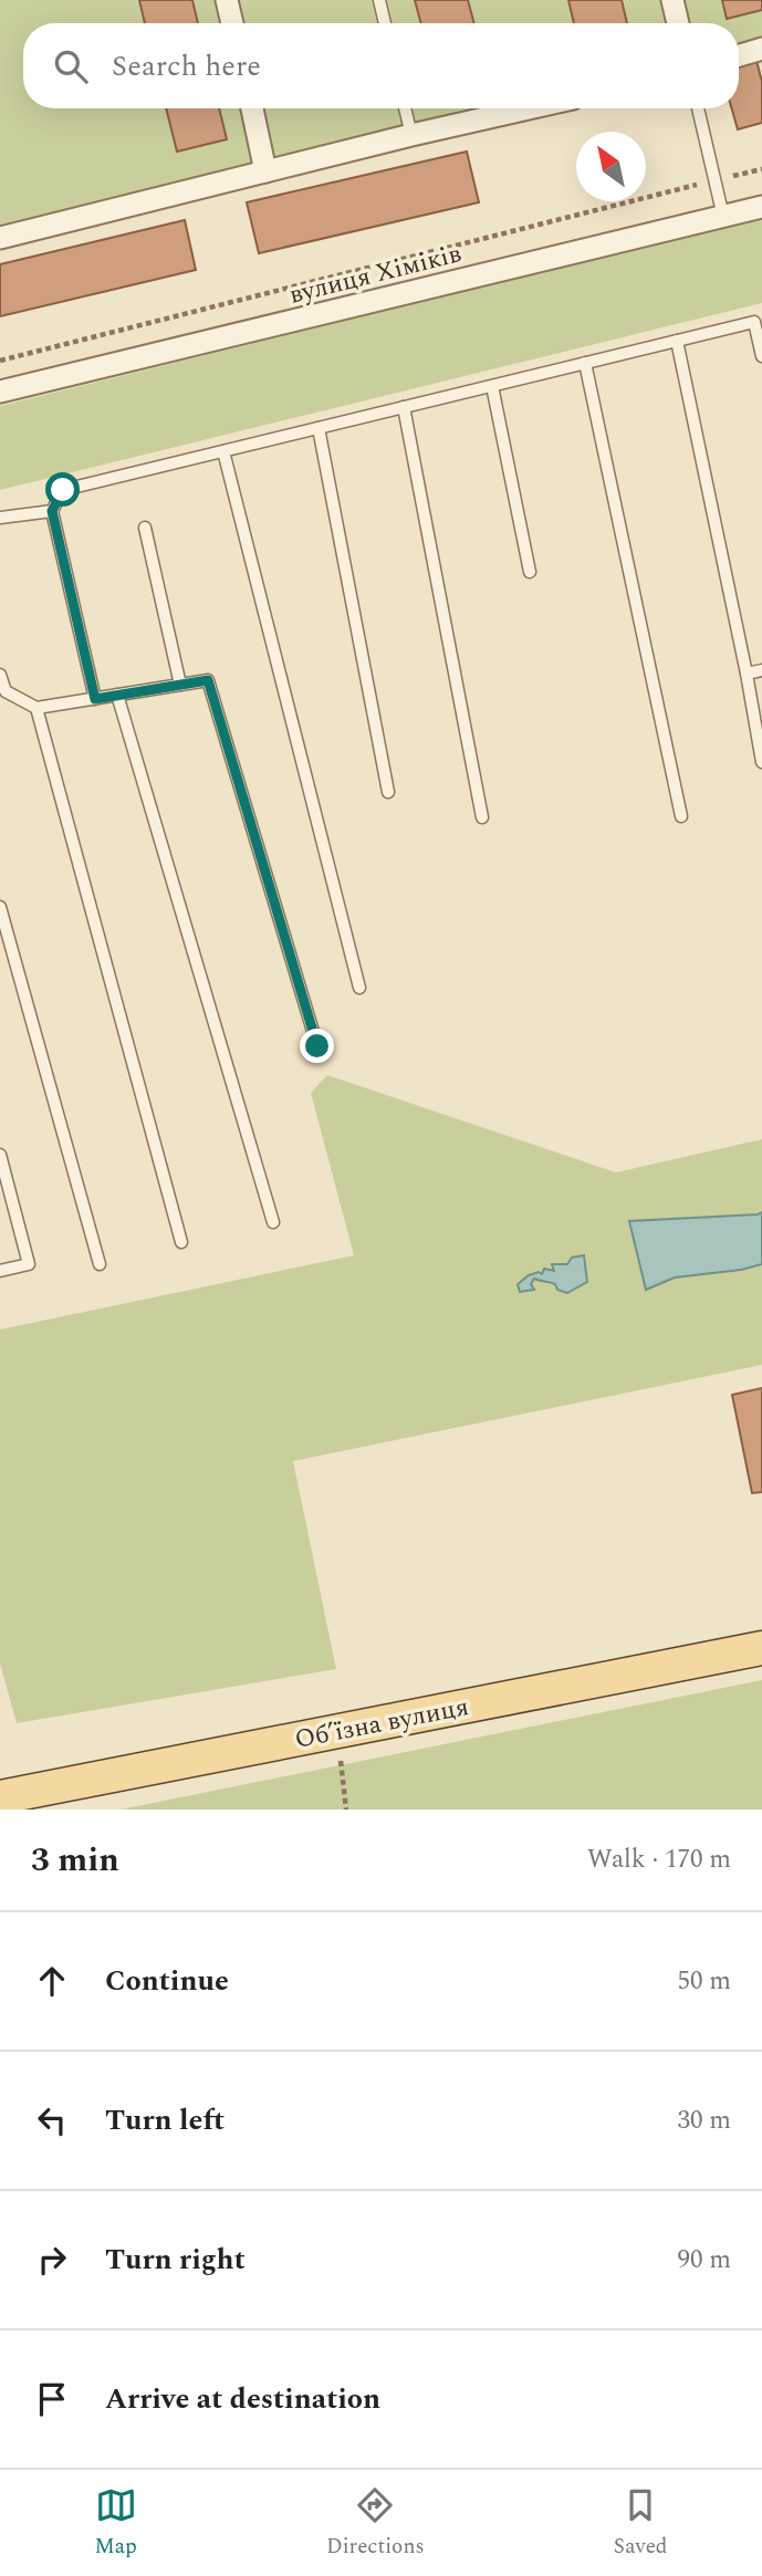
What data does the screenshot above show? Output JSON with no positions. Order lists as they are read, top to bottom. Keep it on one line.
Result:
{"streets":{"main road":["Обʼїзна вулиця"],"street":["вулиця Хіміків"]},"north":"top left","page":{"search":"Search here","heading":["3 min","Walk · 170 m"],"list":[["Continue","50 m"],["Turn left","30 m"],["Turn right","90 m"],"Arrive at destination"],"nav":["Map","Directions","Saved"]}}
